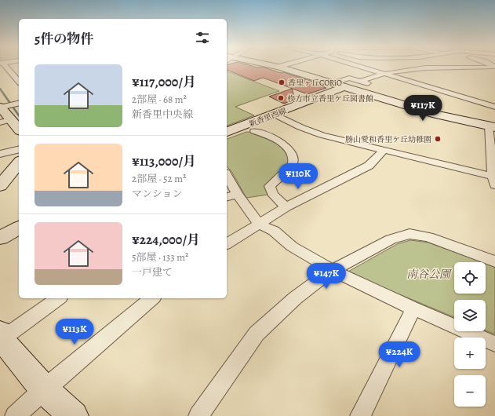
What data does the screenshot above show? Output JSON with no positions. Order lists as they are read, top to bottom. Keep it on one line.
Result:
{"streets":{"street":["新香里西線"]},"parks":["南谷公園"],"places":["香里ヶ丘CORiO","枚方市立香里ケ丘図書館","勝山愛和香里ケ丘幼稚園"],"page":{"heading":"5件の物件","list":[{"name":"¥117,000/月","note":"2部屋 · 68 m² · 新香里中央線"},{"name":"¥113,000/月","note":"2部屋 · 52 m² · マンション"},{"name":"¥224,000/月","note":"5部屋 · 133 m² · 一戸建て"}],"price":["¥117K","¥110K","¥147K","¥113K","¥224K"],"map_buttons":["+","−"]}}
